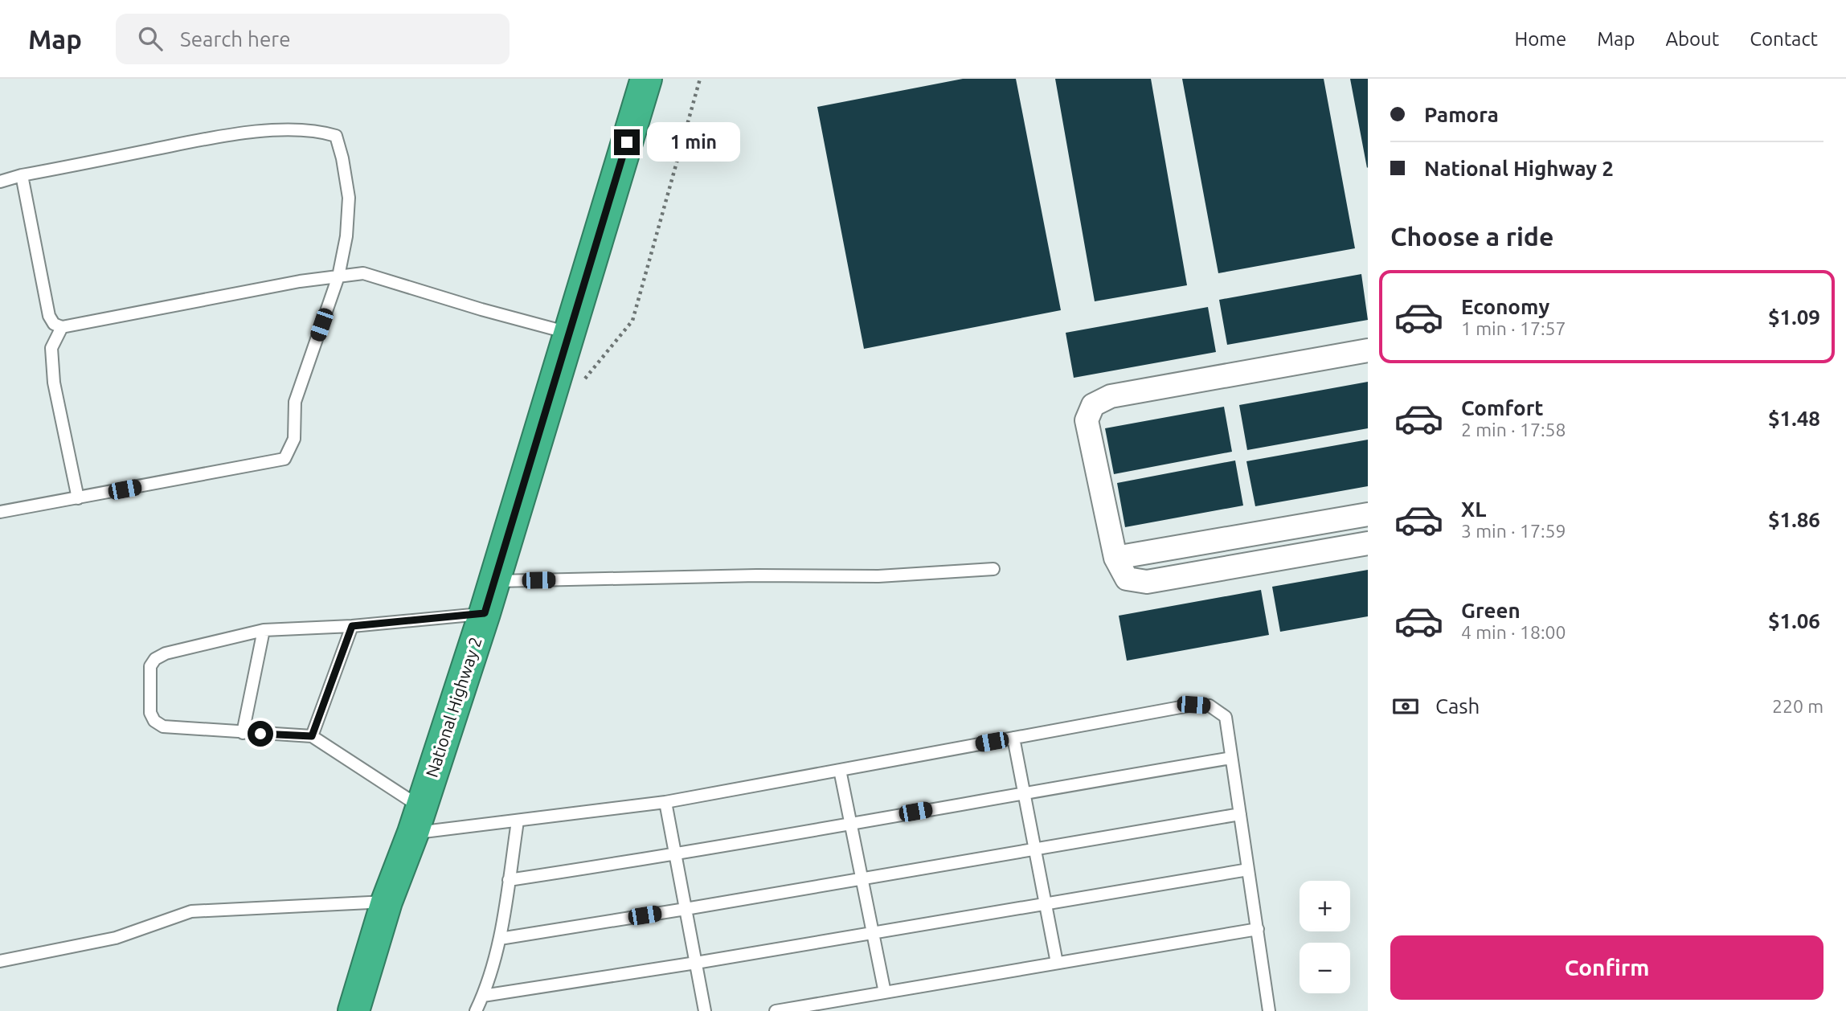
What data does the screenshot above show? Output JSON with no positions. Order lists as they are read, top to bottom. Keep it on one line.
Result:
{"streets":{"highway":["National Highway 2"]},"page":{"header":"Map","search":"Search here","nav":["Home","Map","About","Contact"],"banner":["Pamora","National Highway 2"],"bubble":"1 min","heading":"Choose a ride","list":[{"name":"Economy","note":"1 min · 17:57","value":"$1.09"},{"name":"Comfort","note":"2 min · 17:58","value":"$1.48"},{"name":"XL","note":"3 min · 17:59","value":"$1.86"},{"name":"Green","note":"4 min · 18:00","value":"$1.06"}],"pay":["Cash","220 m"],"map_buttons":["+","−"],"buttons":"Confirm"}}
